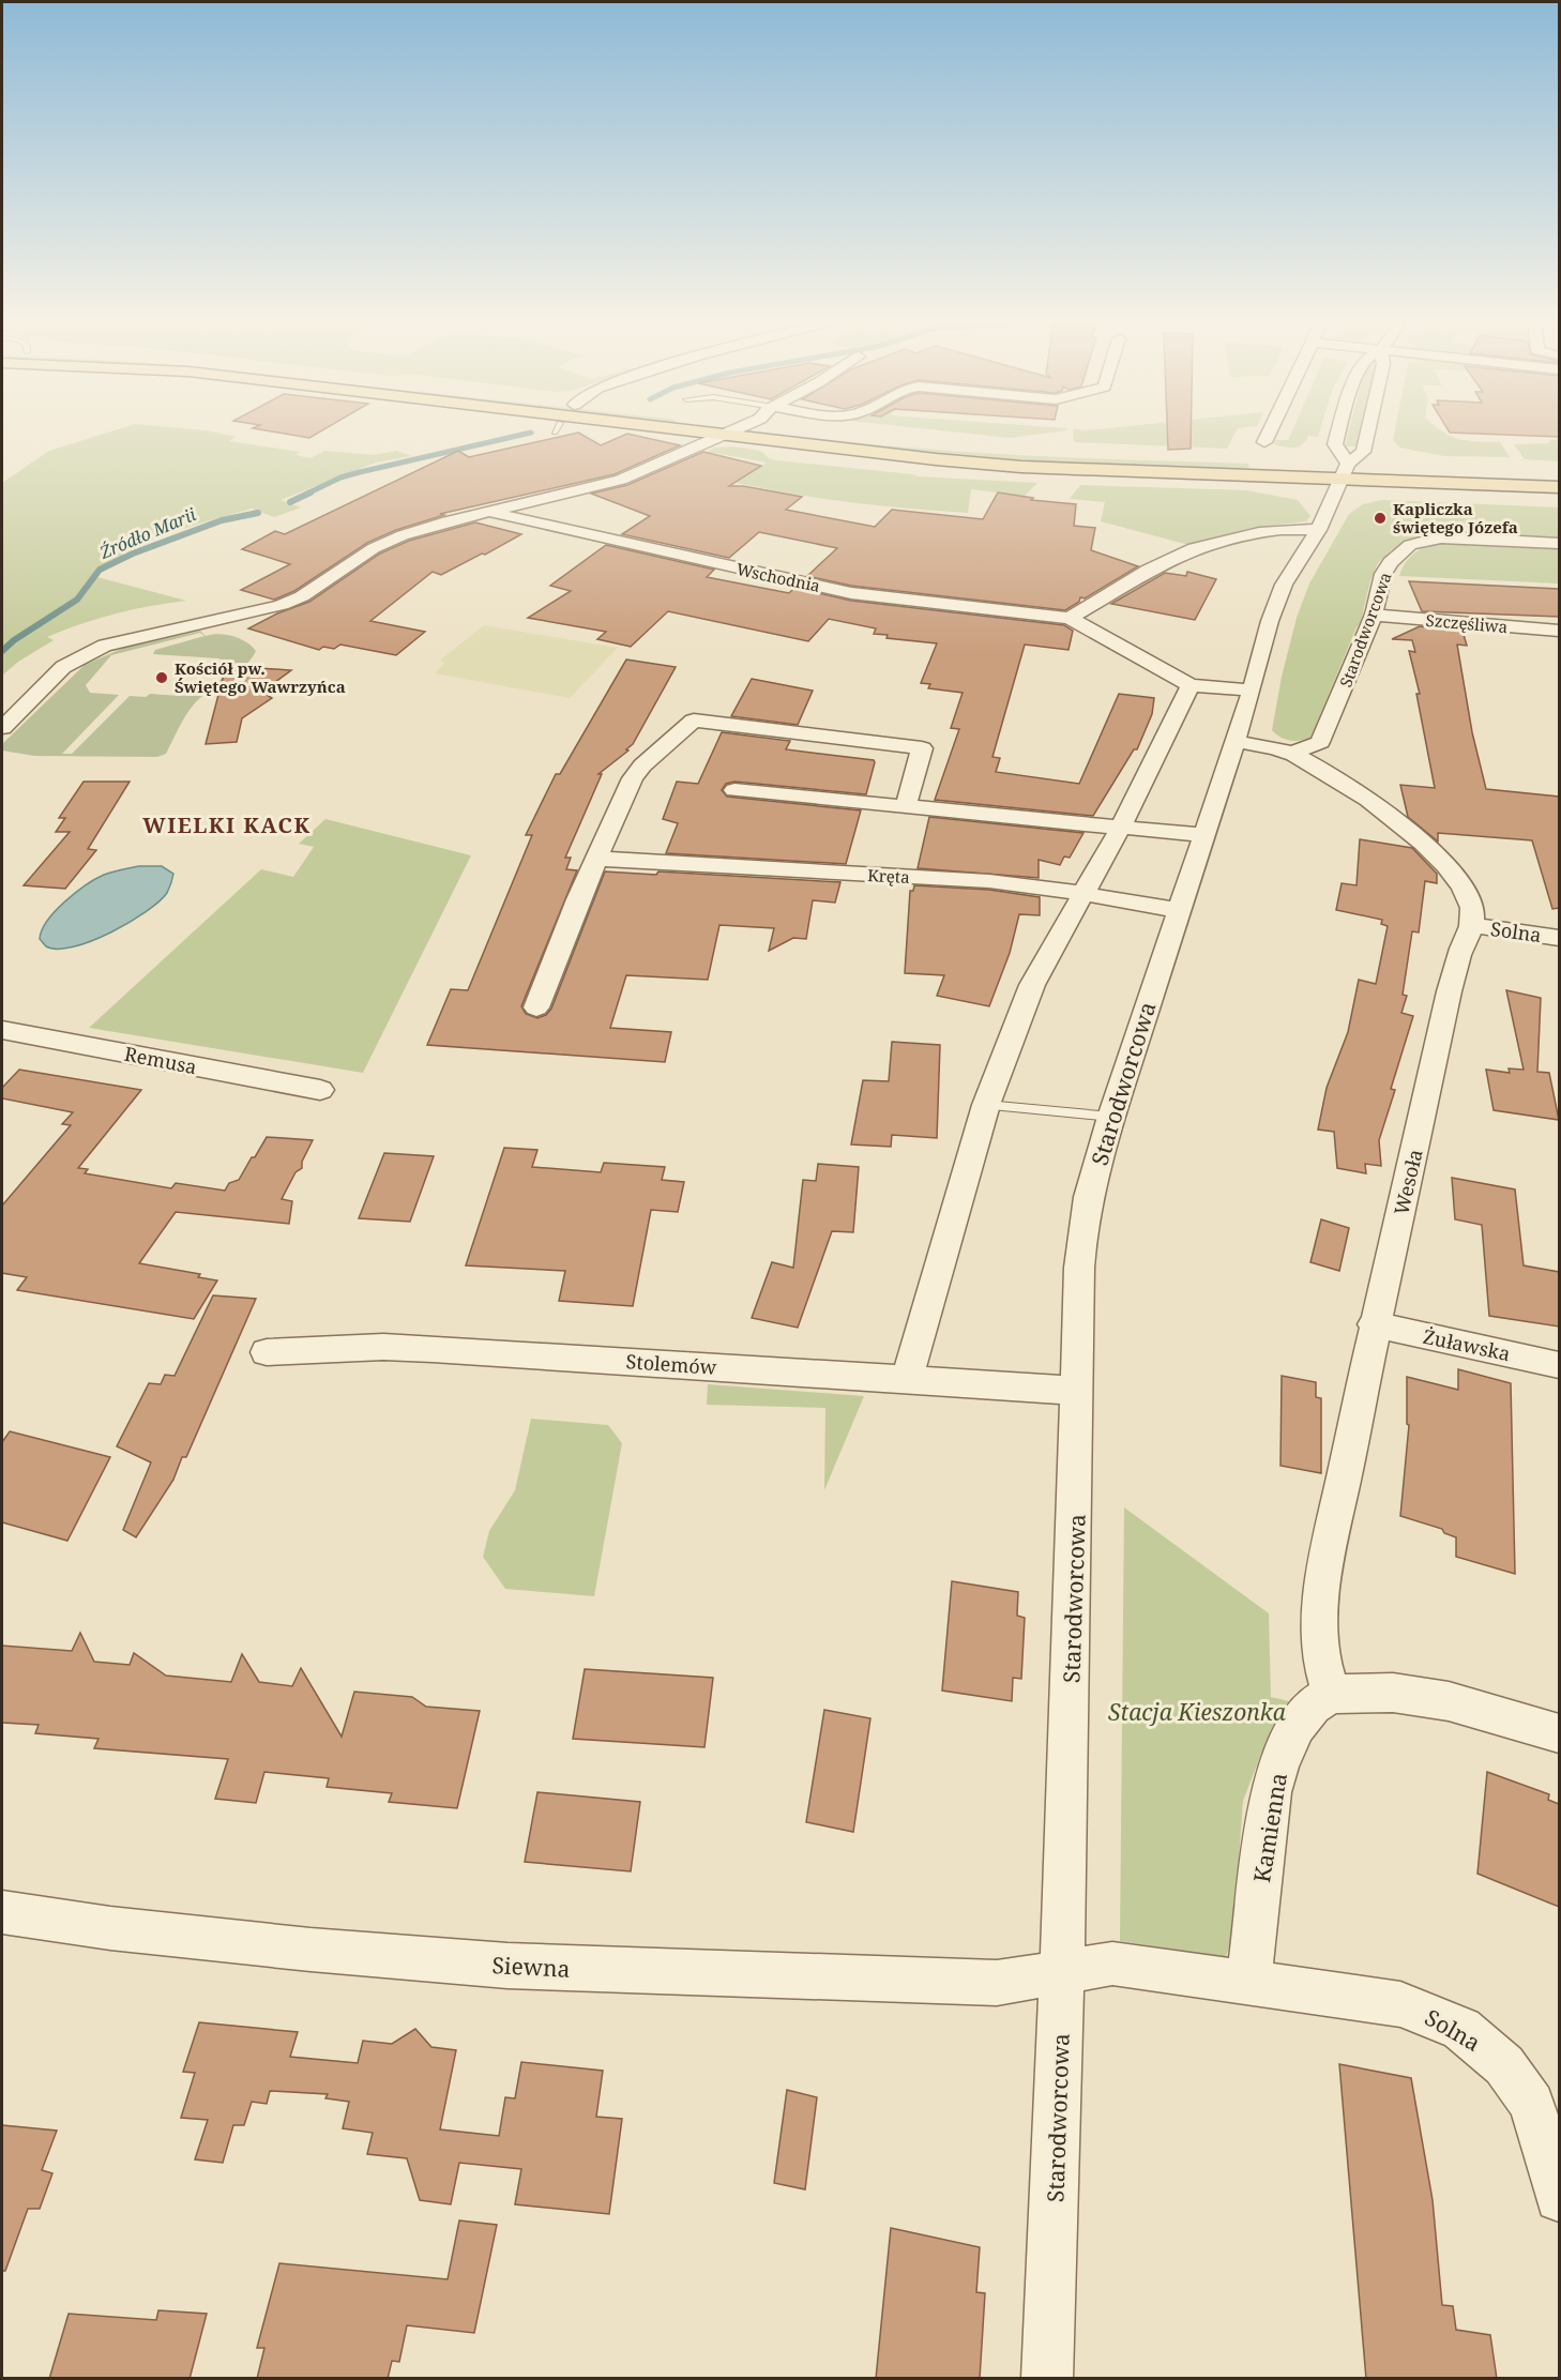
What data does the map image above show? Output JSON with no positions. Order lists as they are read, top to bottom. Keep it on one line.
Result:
{"streets":{"street":["Wschodnia","Szczęśliwa","Starodworcowa","Kręta","Solna","Remusa","Wesoła","Żuławska","Stolemów","Kamienna","Siewna"]},"crossings":[["Szczęśliwa","Starodworcowa"],["Starodworcowa","Kręta"],["Starodworcowa","Stolemów"],["Starodworcowa","Siewna"],["Solna","Wesoła"],["Solna","Kamienna"],["Wesoła","Żuławska"],["Wesoła","Kamienna"]],"districts":["WIELKI KACK"],"water":["Źródło Marii"],"parks":["Stacja Kieszonka"],"places":["Kapliczka świętego Józefa","Kościół pw. Świętego Wawrzyńca"]}
